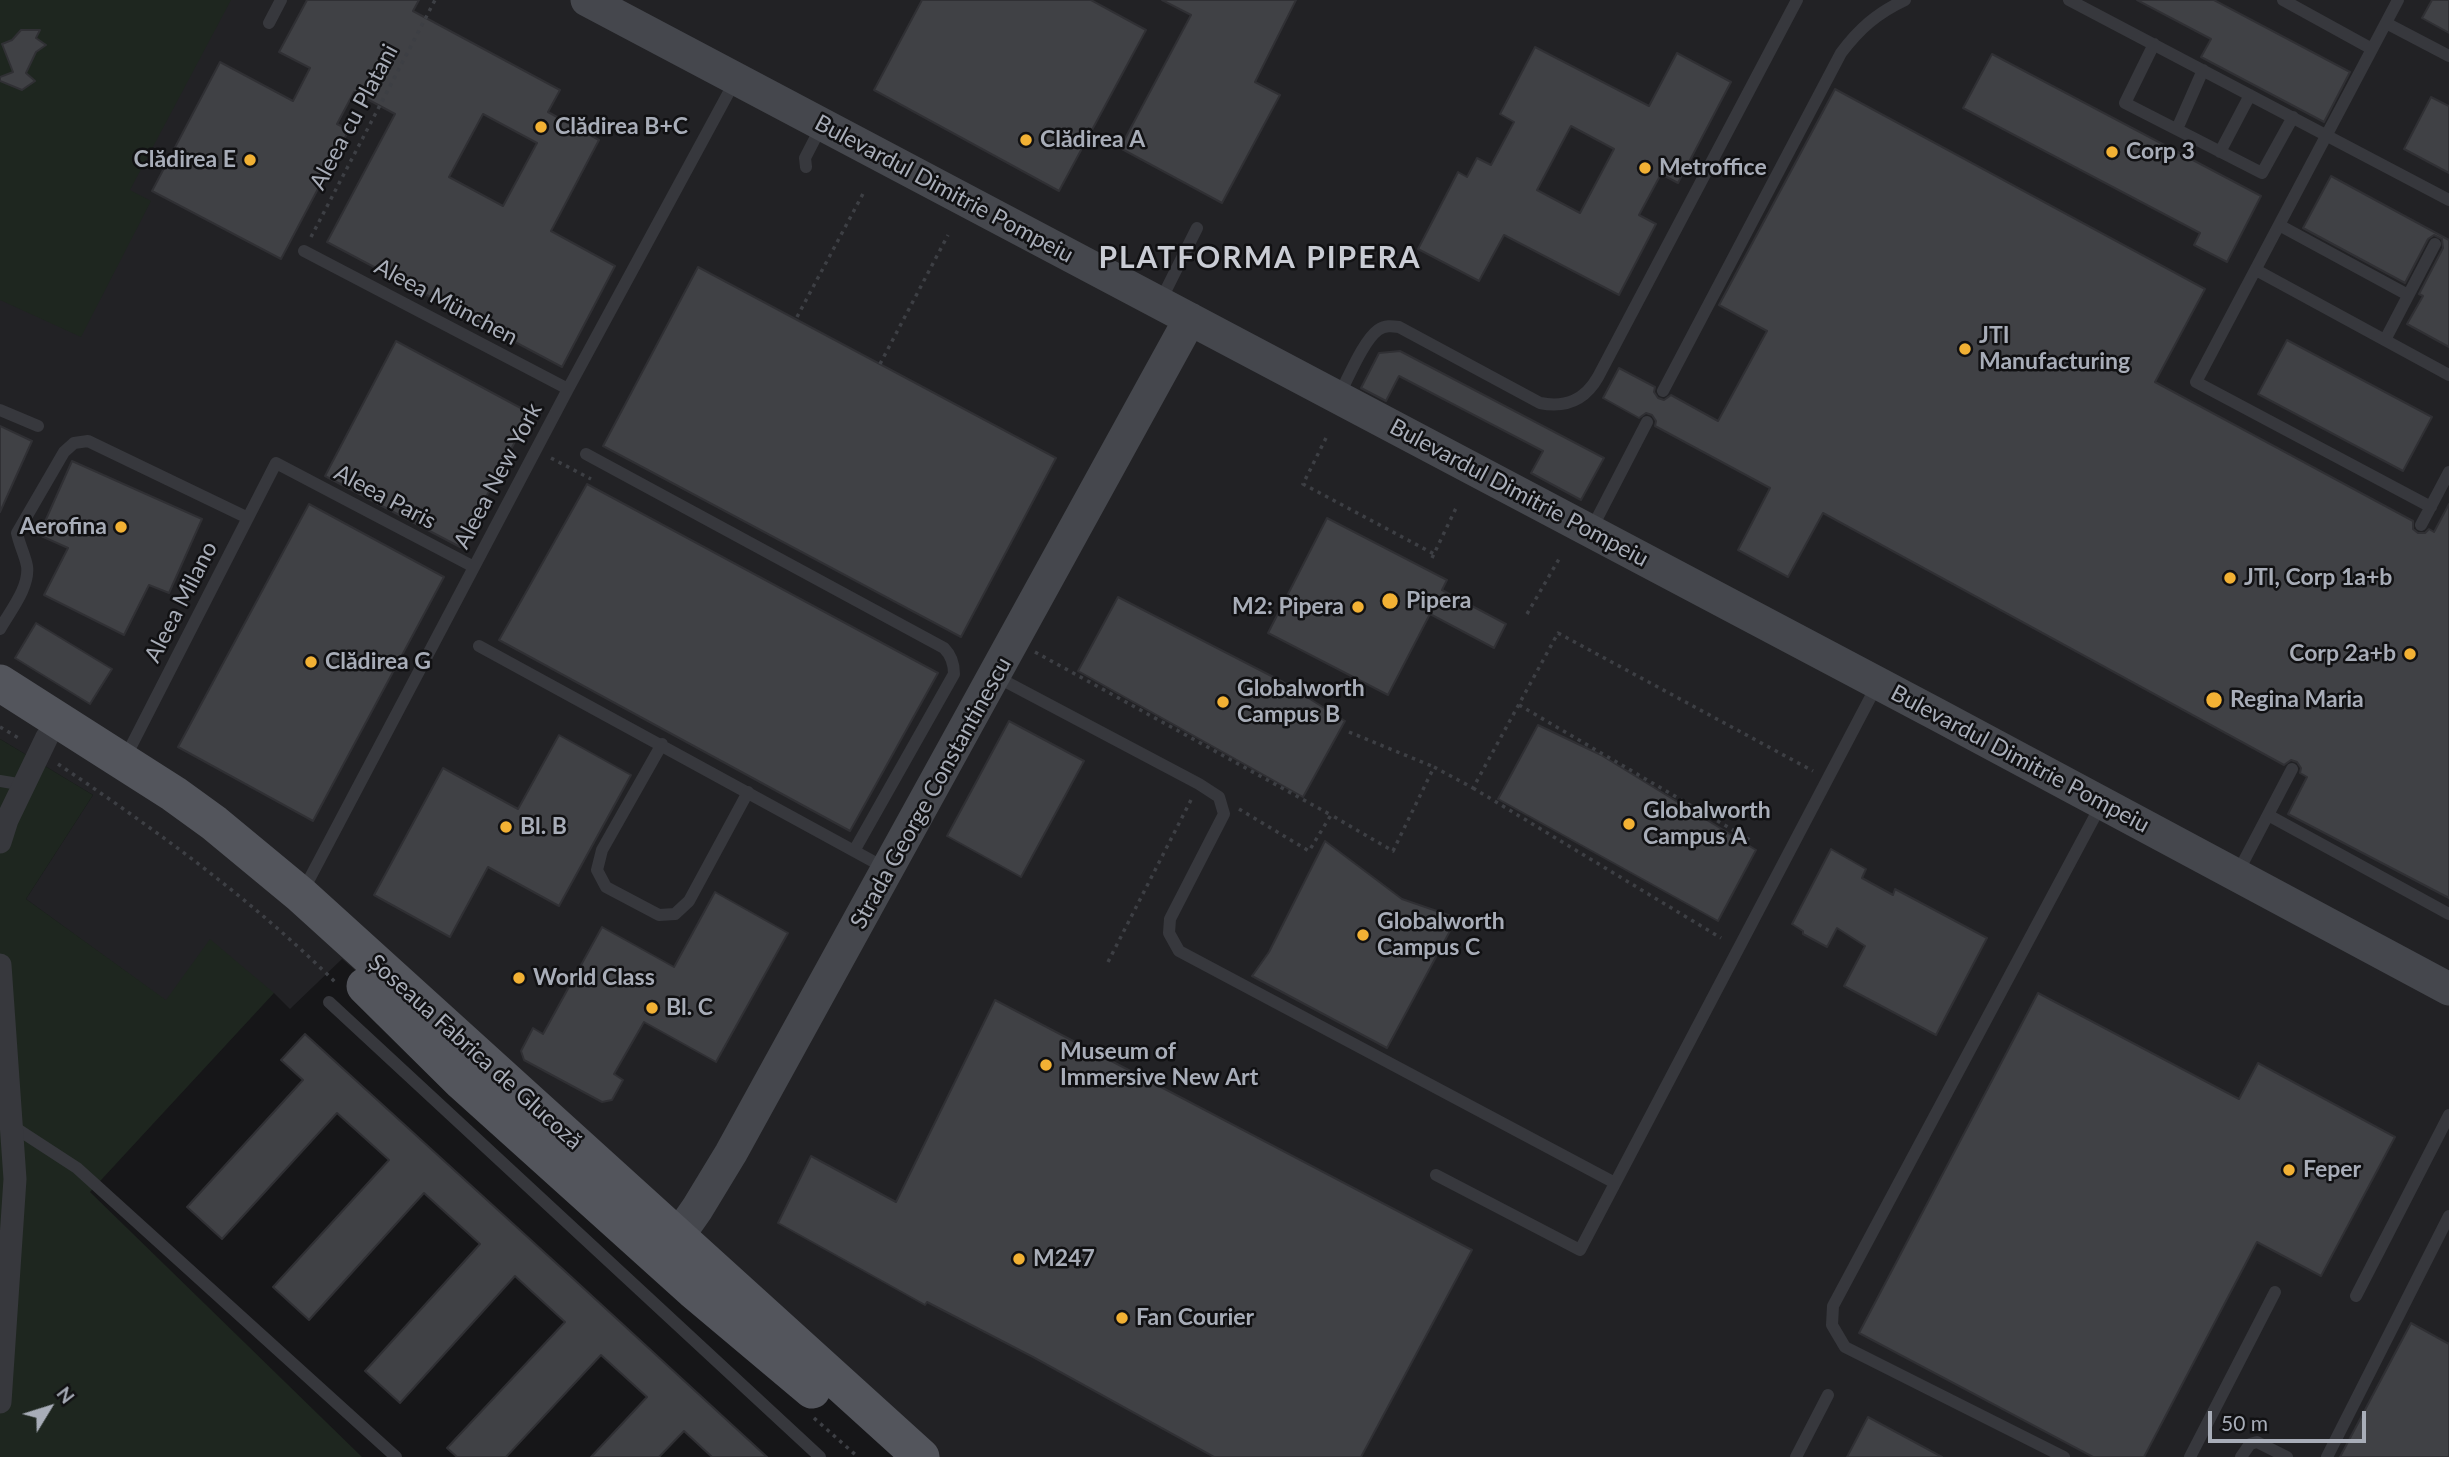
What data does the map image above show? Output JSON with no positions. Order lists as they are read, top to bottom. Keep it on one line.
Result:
{"streets":{"main road":["Șoseaua Fabrica de Glucoză"],"street":["Bulevardul Dimitrie Pompeiu","Strada George Constantinescu"],"lane":["Aleea München","Aleea New York","Aleea Paris","Aleea Milano"],"path":["Aleea cu Platani"]},"crossings":[["Aleea cu Platani","Aleea München"],["Bulevardul Dimitrie Pompeiu","Aleea New York"],["Bulevardul Dimitrie Pompeiu","Strada George Constantinescu"],["Aleea München","Aleea New York"],["Aleea New York","Aleea Paris"],["Aleea New York","Șoseaua Fabrica de Glucoză"],["Aleea Paris","Aleea Milano"],["Aleea Milano","Șoseaua Fabrica de Glucoză"],["Strada George Constantinescu","Șoseaua Fabrica de Glucoză"]],"districts":["PLATFORMA PIPERA"],"places":["Clădirea B+C","Clădirea A","Corp 3","Clădirea E","Metroffice","JTI Manufacturing","Aerofina","JTI, Corp 1a+b","Pipera","M2: Pipera","Corp 2a+b","Clădirea G","Regina Maria","Globalworth Campus B","Globalworth Campus A","Bl. B","Globalworth Campus C","World Class","Bl. C","Museum of Immersive New Art","Feper","M247","Fan Courier"],"scale_bar":"50 m","north":"top right"}
